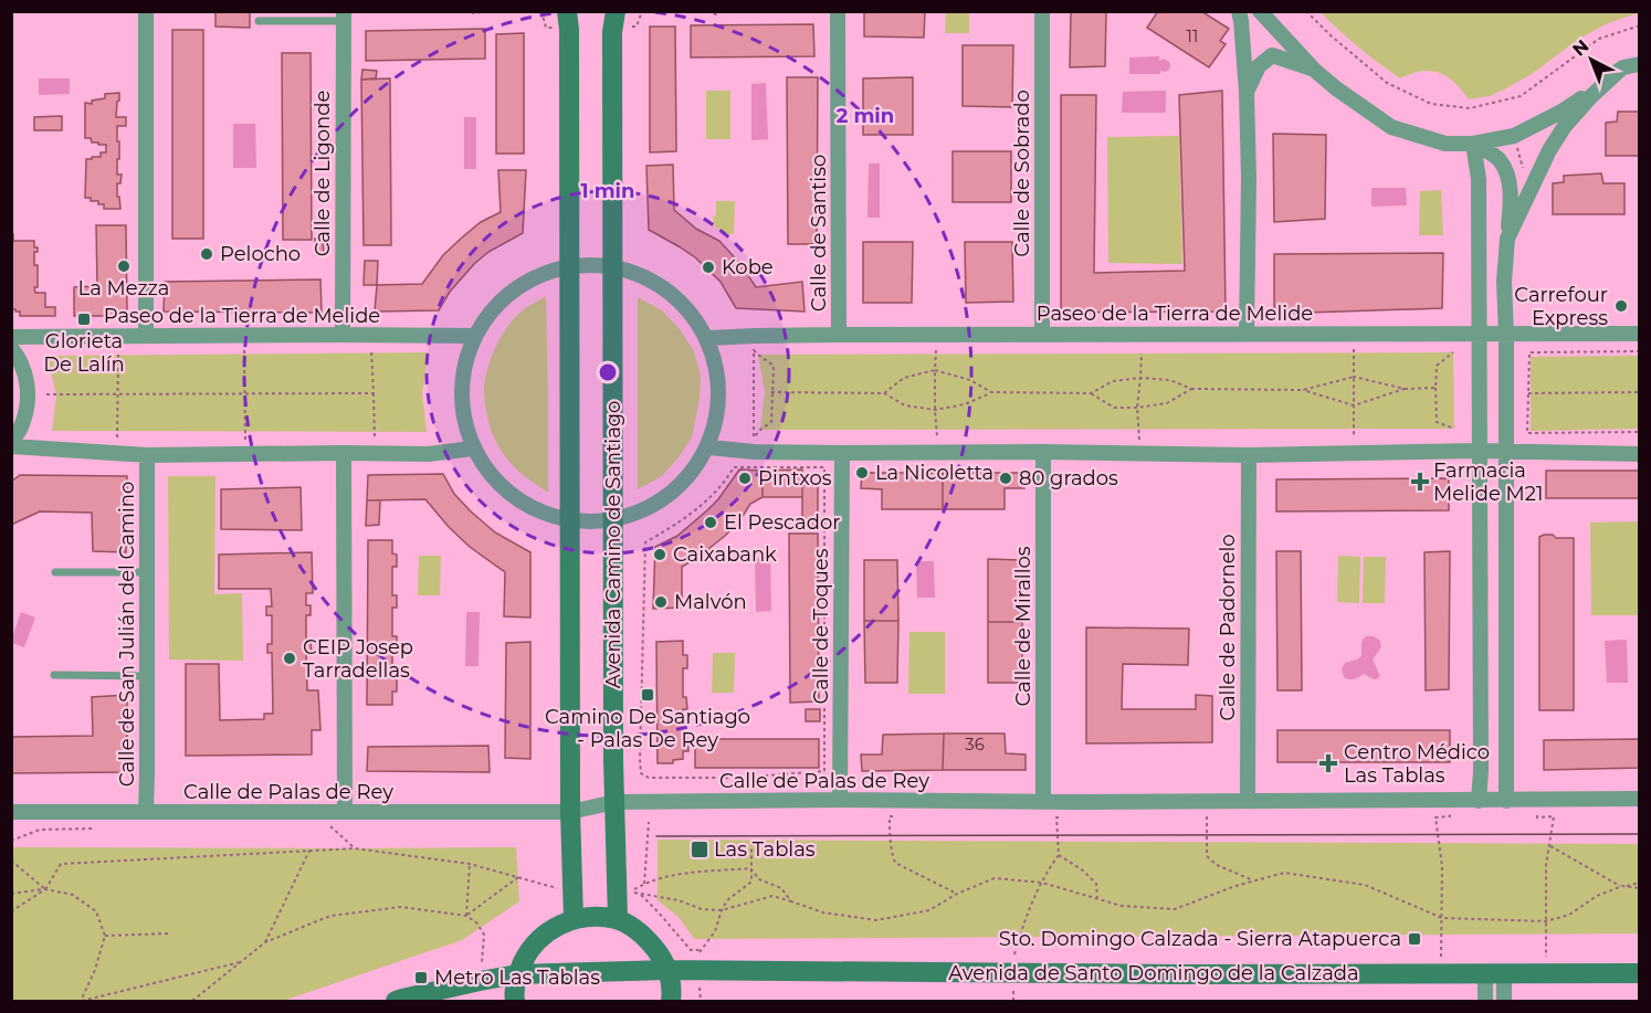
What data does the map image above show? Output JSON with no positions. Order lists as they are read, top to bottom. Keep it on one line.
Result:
{"streets":{"street":["Calle de Ligonde","Calle de Sobrado","Calle de Santiso","Paseo de la Tierra de Melide","Avenida Camino de Santiago","Calle de Toques","Calle de Mirallos","Calle de Padornelo","Calle de San Julián del Camino","Calle de Palas de Rey","Avenida de Santo Domingo de la Calzada"]},"crossings":[["Calle de Ligonde","Paseo de la Tierra de Melide"],["Calle de Sobrado","Paseo de la Tierra de Melide"],["Calle de Santiso","Paseo de la Tierra de Melide"],["Avenida Camino de Santiago","Calle de Palas de Rey"],["Calle de Toques","Calle de Palas de Rey"],["Calle de Mirallos","Calle de Palas de Rey"],["Calle de Padornelo","Calle de Palas de Rey"],["Calle de San Julián del Camino","Calle de Palas de Rey"]],"places":{"other":["Pelocho","La Mezza","Kobe","Carrefour Express","La Nicoletta","Pintxos","80 grados","El Pescador","Caixabank","Malvón","CEIP Josep Tarradellas"],"transit":["Glorieta De Lalín","Camino De Santiago - Palas De Rey","Las Tablas","Sto. Domingo Calzada - Sierra Atapuerca","Metro Las Tablas"],"health":["Farmacia Melide M21","Centro Médico Las Tablas"]},"house_numbers":["11","36"],"north":"top left","rings":["2 min","1 min"]}
